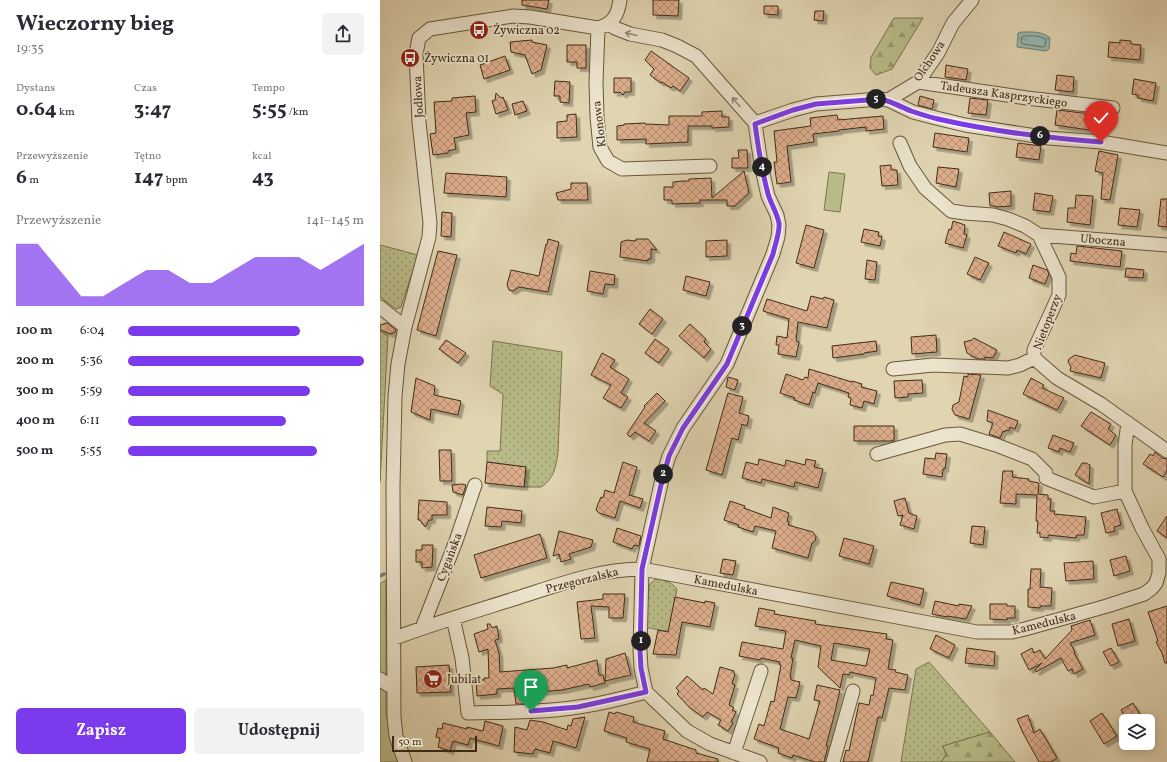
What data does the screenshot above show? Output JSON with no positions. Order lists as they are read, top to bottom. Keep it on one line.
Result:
{"streets":{"street":["Olchowa","Tadeusza Kasprzyckiego","Jodłowa","Klonowa","Uboczna","Nietoperzy","Cygańska","Przegorzalska","Kamedulska"]},"crossings":[["Olchowa","Tadeusza Kasprzyckiego"],["Jodłowa","Klonowa"],["Jodłowa","Przegorzalska"],["Uboczna","Nietoperzy"],["Nietoperzy","Kamedulska"],["Cygańska","Przegorzalska"],["Przegorzalska","Kamedulska"]],"places":{"bus stop":["Żywiczna 02","Żywiczna 01"],"supermarket":["Jubilat"]},"scale_bar":"50 m","page":{"heading":["Wieczorny bieg","19:35"],"stats":[["Dystans","0.64 km"],["Czas","3:47"],["Tempo","5:55 /km"],["Przewyższenie","6 m"],["Tętno","147 bpm"],["kcal","43"]],"pins":["5","6","4","3","2","1"],"chart":["Przewyższenie","141–145 m"],"list":[{"name":"100 m","note":"6:04"},{"name":"200 m","note":"5:36"},{"name":"300 m","note":"5:59"},{"name":"400 m","note":"6:11"},{"name":"500 m","note":"5:55"}],"buttons":["Zapisz","Udostępnij"],"scale":"50 m"}}
